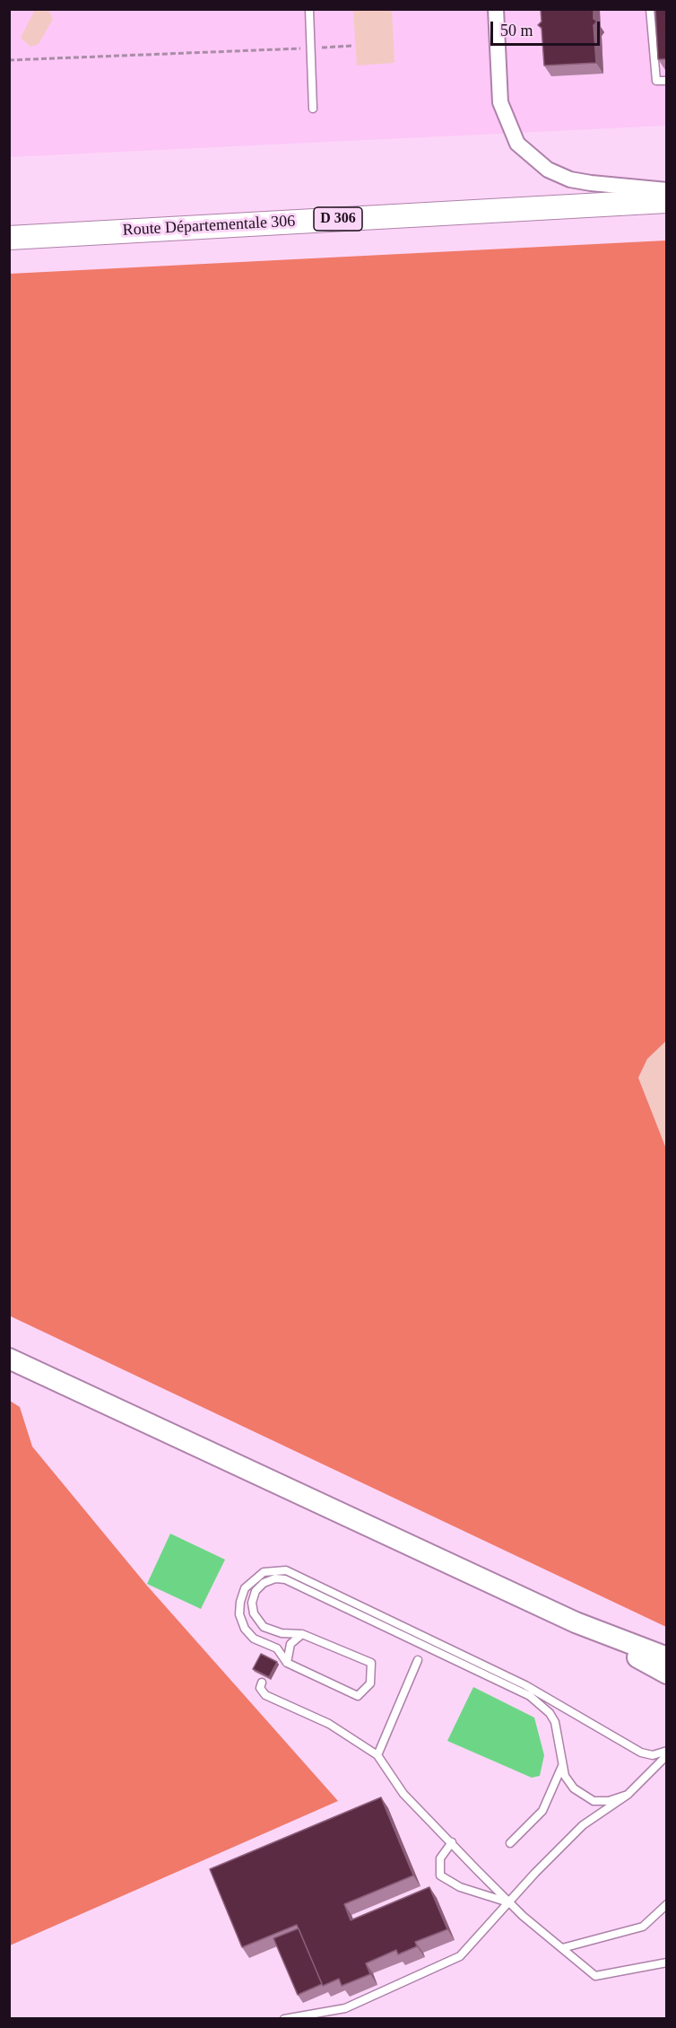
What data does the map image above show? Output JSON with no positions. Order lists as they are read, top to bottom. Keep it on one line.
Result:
{"streets":{"main road":["D 306","Route Départementale 306"]},"scale_bar":"50 m"}
